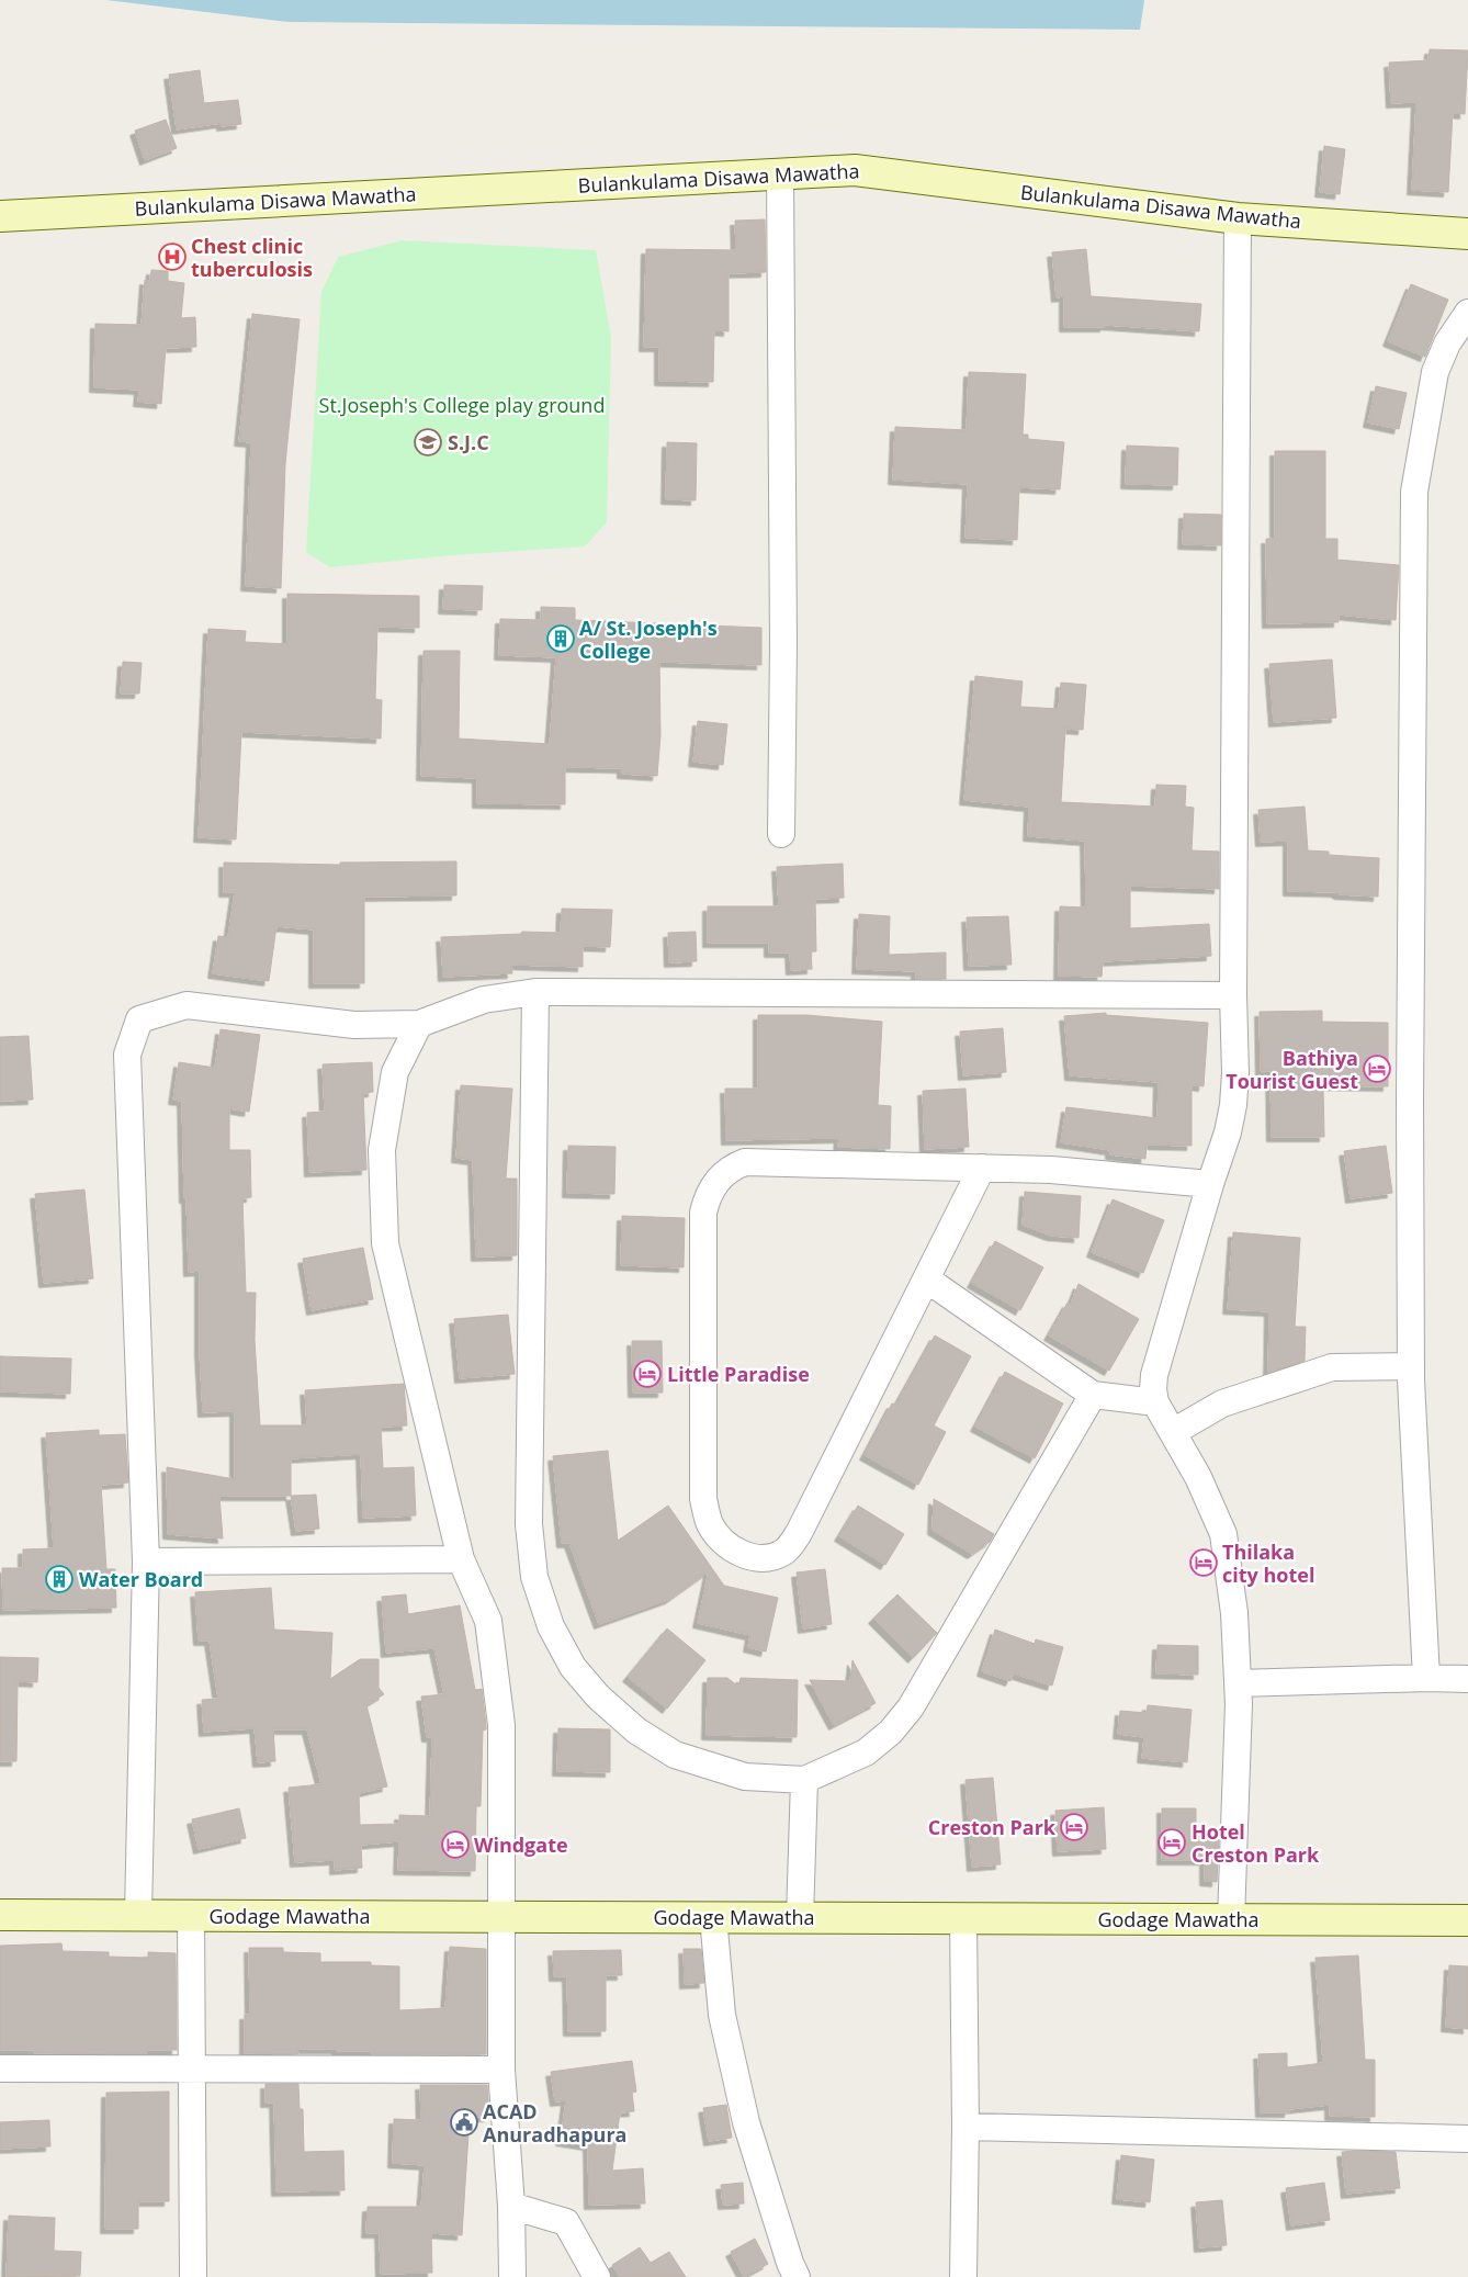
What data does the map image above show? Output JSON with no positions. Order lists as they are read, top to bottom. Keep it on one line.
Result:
{"streets":{"street":["Bulankulama Disawa Mawatha","Godage Mawatha"]},"parks":["St.Joseph's College play ground"],"places":{"hospital":["Chest clinic tuberculosis"],"school or university":["S.J.C"],"building":["A/ St. Joseph's College","Water Board"],"hotel":["Bathiya Tourist Guest","Little Paradise","Thilaka city hotel","Creston Park","Hotel Creston Park","Windgate"],"public building":["ACAD Anuradhapura"]}}
